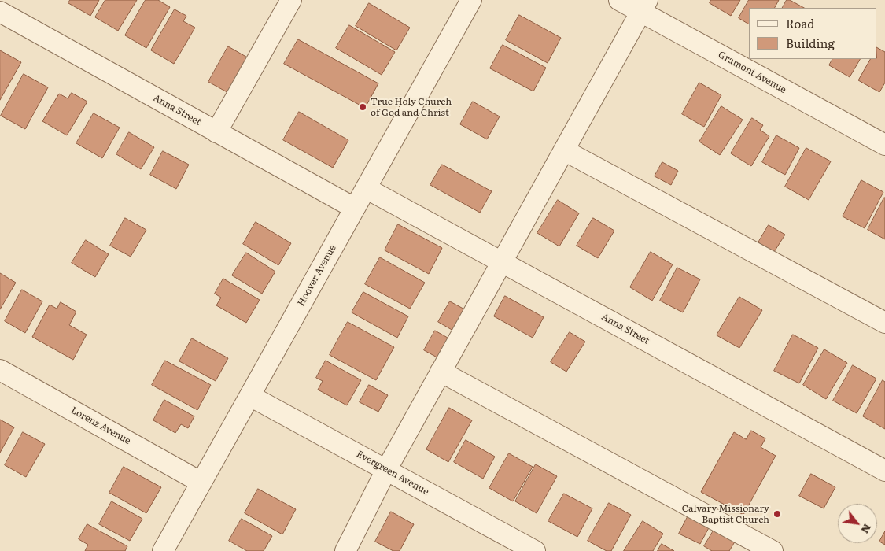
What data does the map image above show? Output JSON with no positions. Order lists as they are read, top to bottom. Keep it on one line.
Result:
{"streets":{"street":["Gramont Avenue","Anna Street","Hoover Avenue","Lorenz Avenue","Evergreen Avenue"]},"crossings":[["Anna Street","Hoover Avenue"],["Hoover Avenue","Lorenz Avenue"],["Hoover Avenue","Evergreen Avenue"]],"places":["True Holy Church of God and Christ","Calvary Missionary Baptist Church"],"legend":["Road","Building"],"north":"bottom right"}
